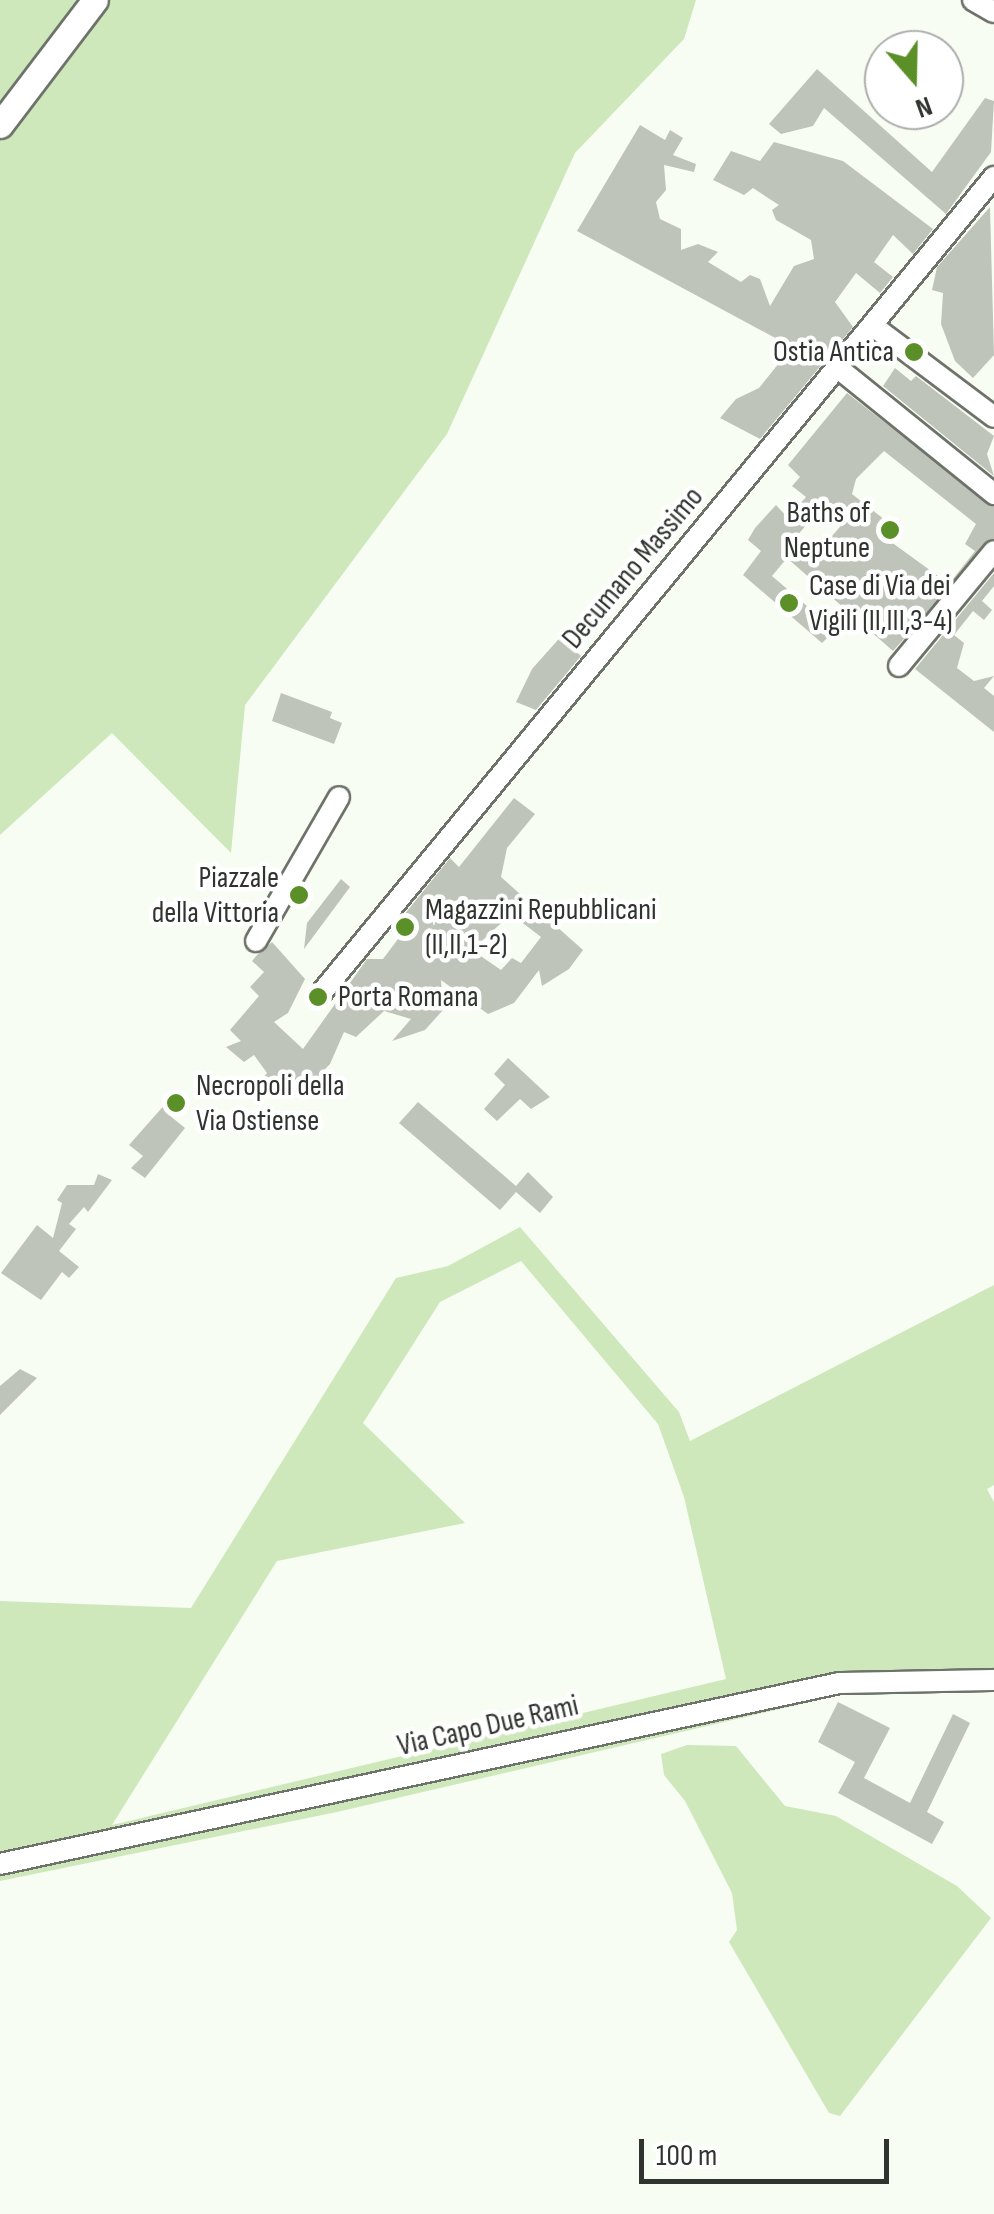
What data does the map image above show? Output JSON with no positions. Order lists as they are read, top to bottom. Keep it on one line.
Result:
{"streets":{"street":["Decumano Massimo","Via Capo Due Rami"]},"places":["Ostia Antica","Baths of Neptune","Case di Via dei Vigili (II,III,3-4)","Piazzale della Vittoria","Magazzini Repubblicani (II,II,1-2)","Porta Romana","Necropoli della Via Ostiense"],"scale_bar":"100 m","north":"bottom"}
